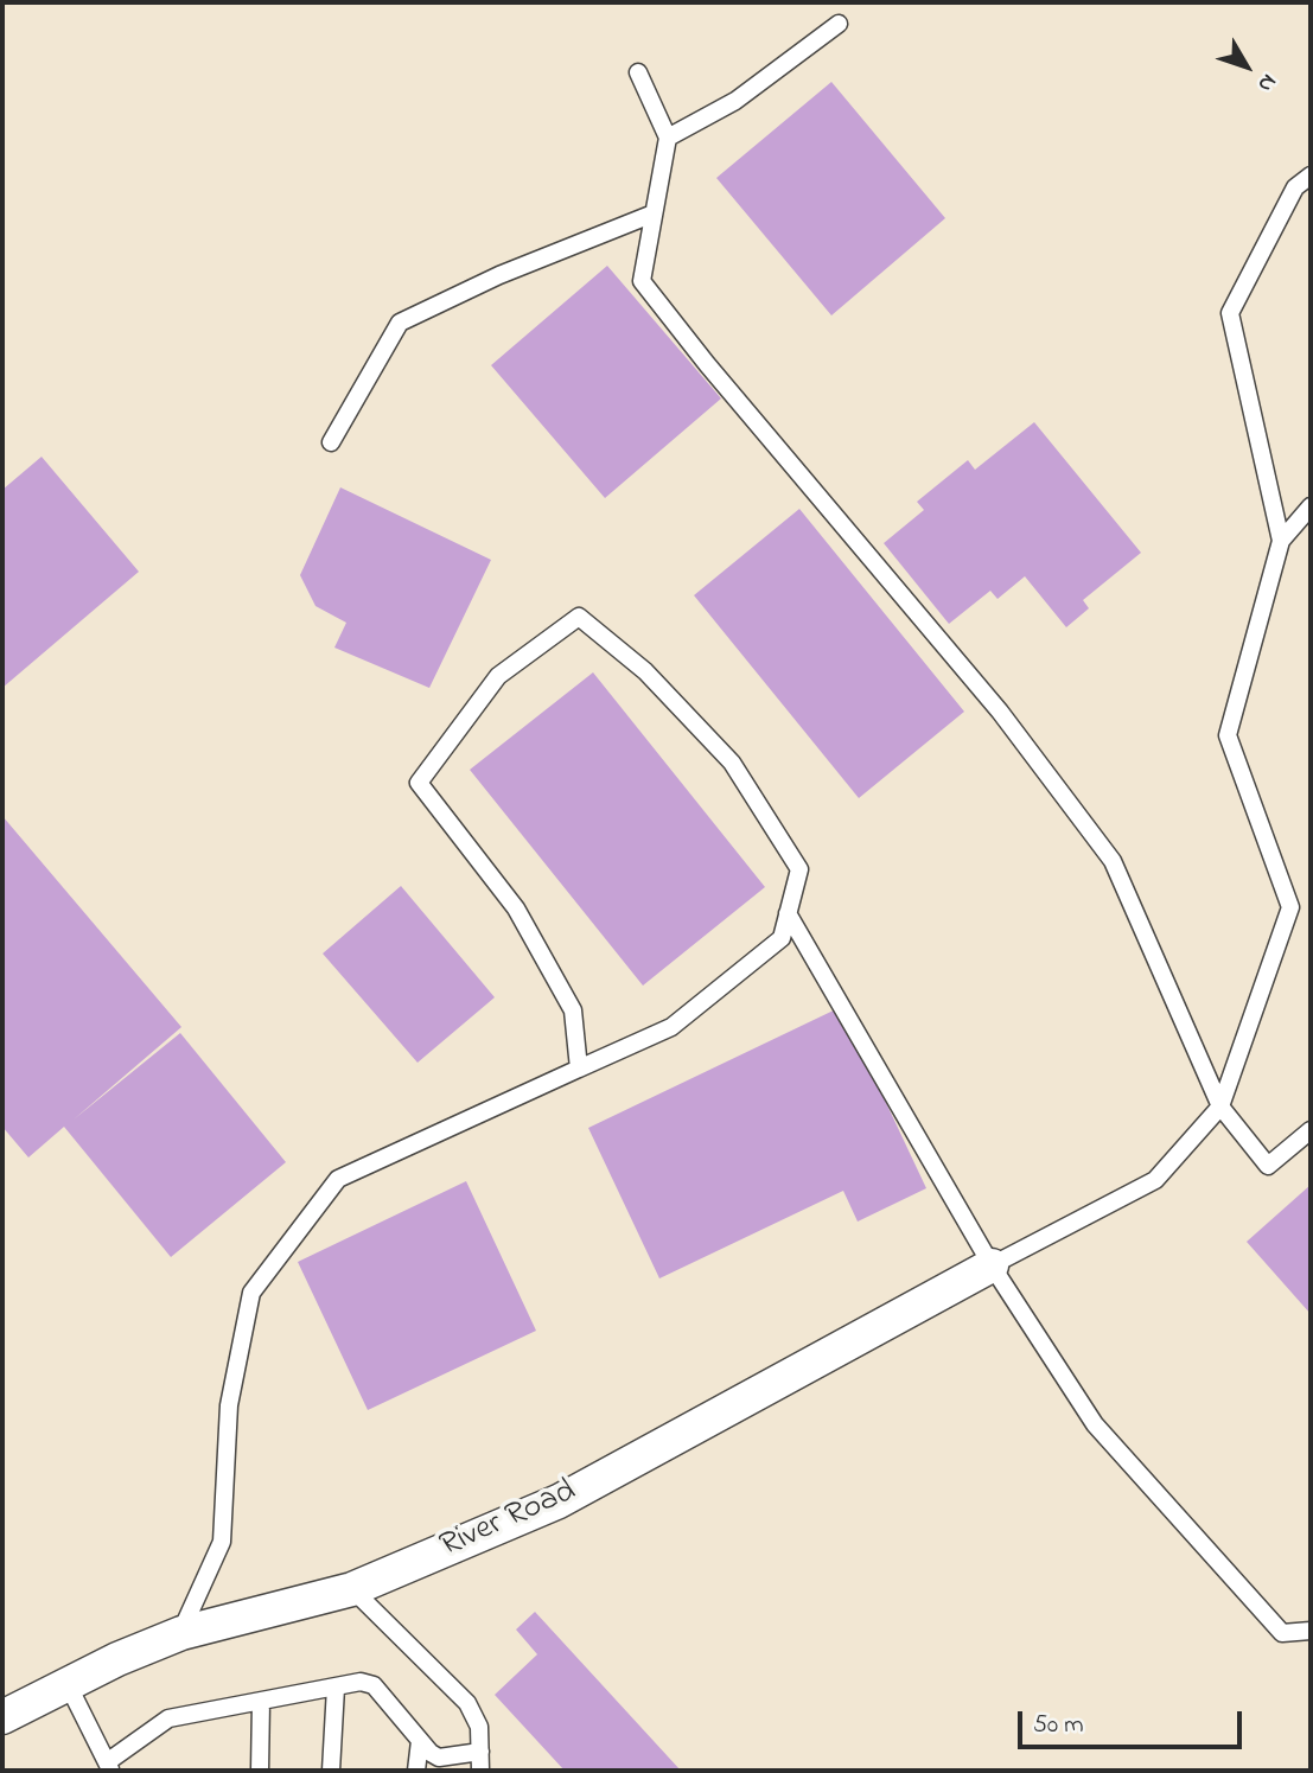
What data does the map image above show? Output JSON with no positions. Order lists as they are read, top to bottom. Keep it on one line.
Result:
{"streets":{"street":["River Road"]},"scale_bar":"50 m","north":"bottom right"}
